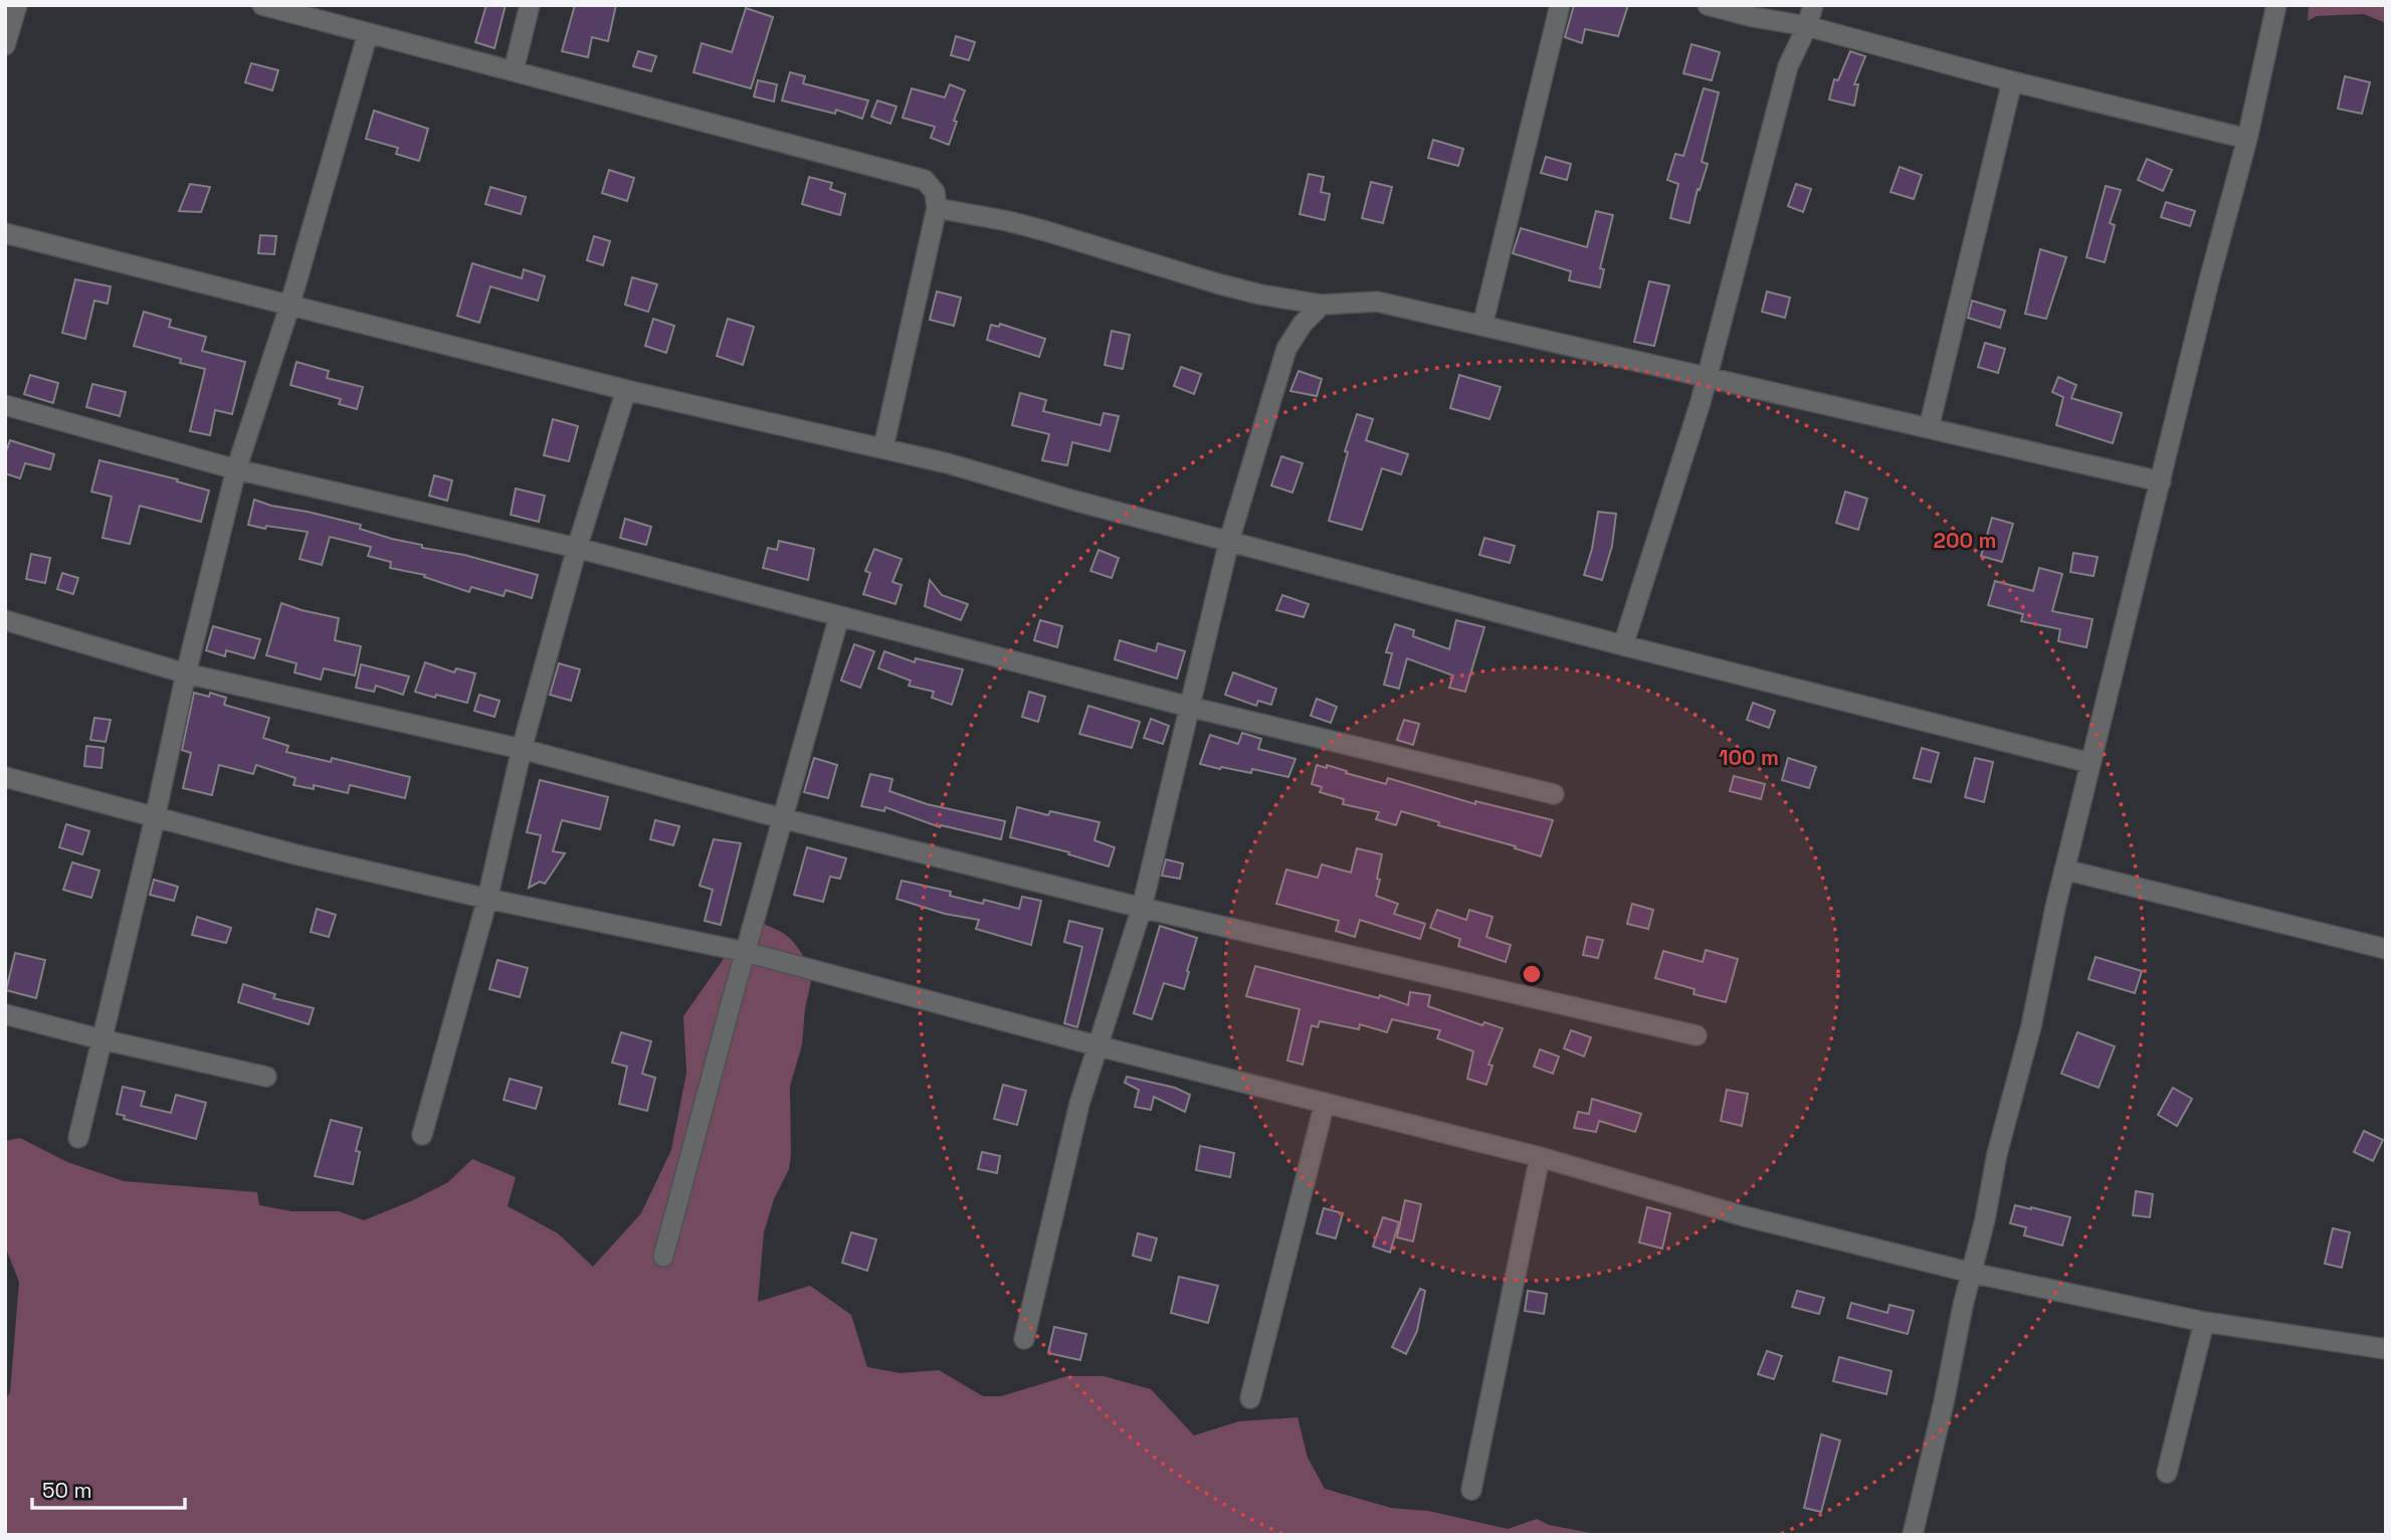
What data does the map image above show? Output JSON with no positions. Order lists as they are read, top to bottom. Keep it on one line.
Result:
{"scale_bar":"50 m","rings":["200 m","100 m"]}
